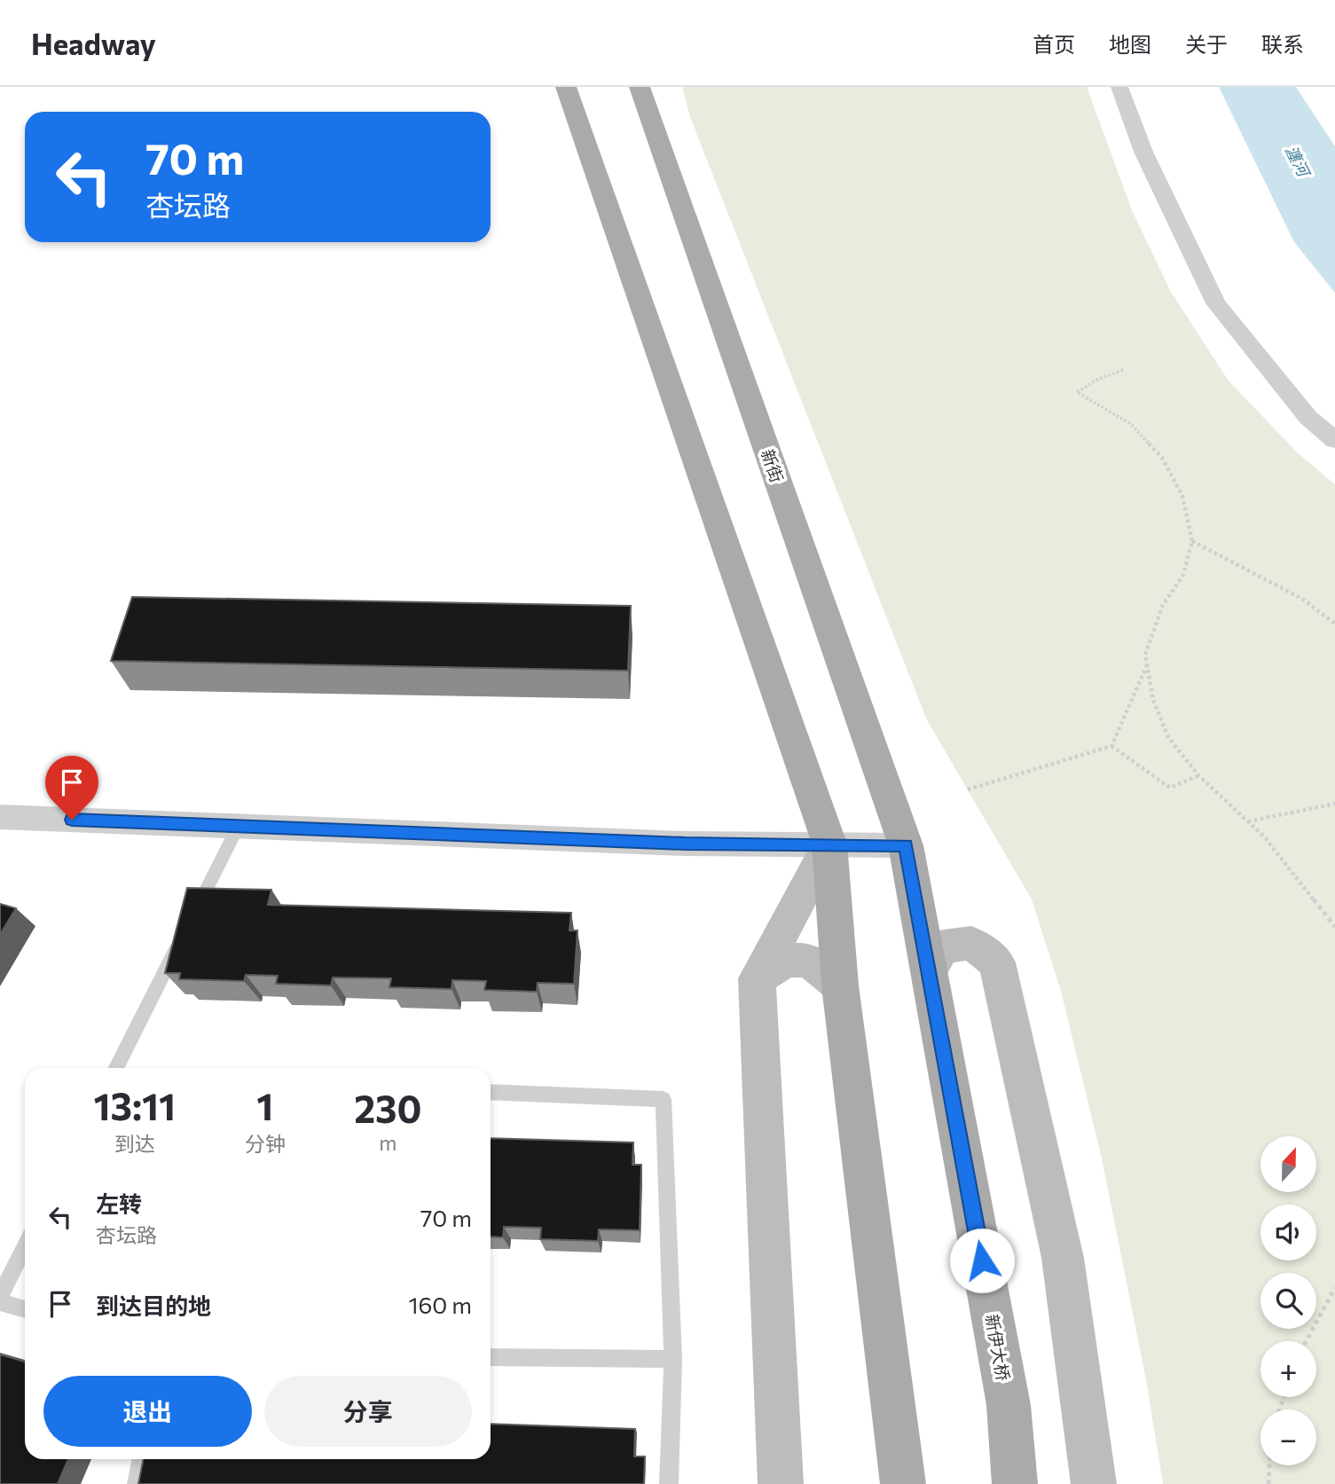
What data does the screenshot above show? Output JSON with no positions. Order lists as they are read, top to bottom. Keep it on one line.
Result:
{"streets":{"main road":["新街","新伊大桥"]},"crossings":[["新街","新伊大桥"]],"water":["瀍河"],"north":"top","page":{"header":"Headway","nav":["首页","地图","关于","联系"],"turn":["70 m","杏坛路"],"eta":["13:11","到达","1","分钟","230","m"],"map_buttons":["+","−"],"list":[{"name":"左转","note":"杏坛路","value":"70 m"},{"name":"到达目的地","value":"160 m"}],"buttons":["退出","分享"]}}
